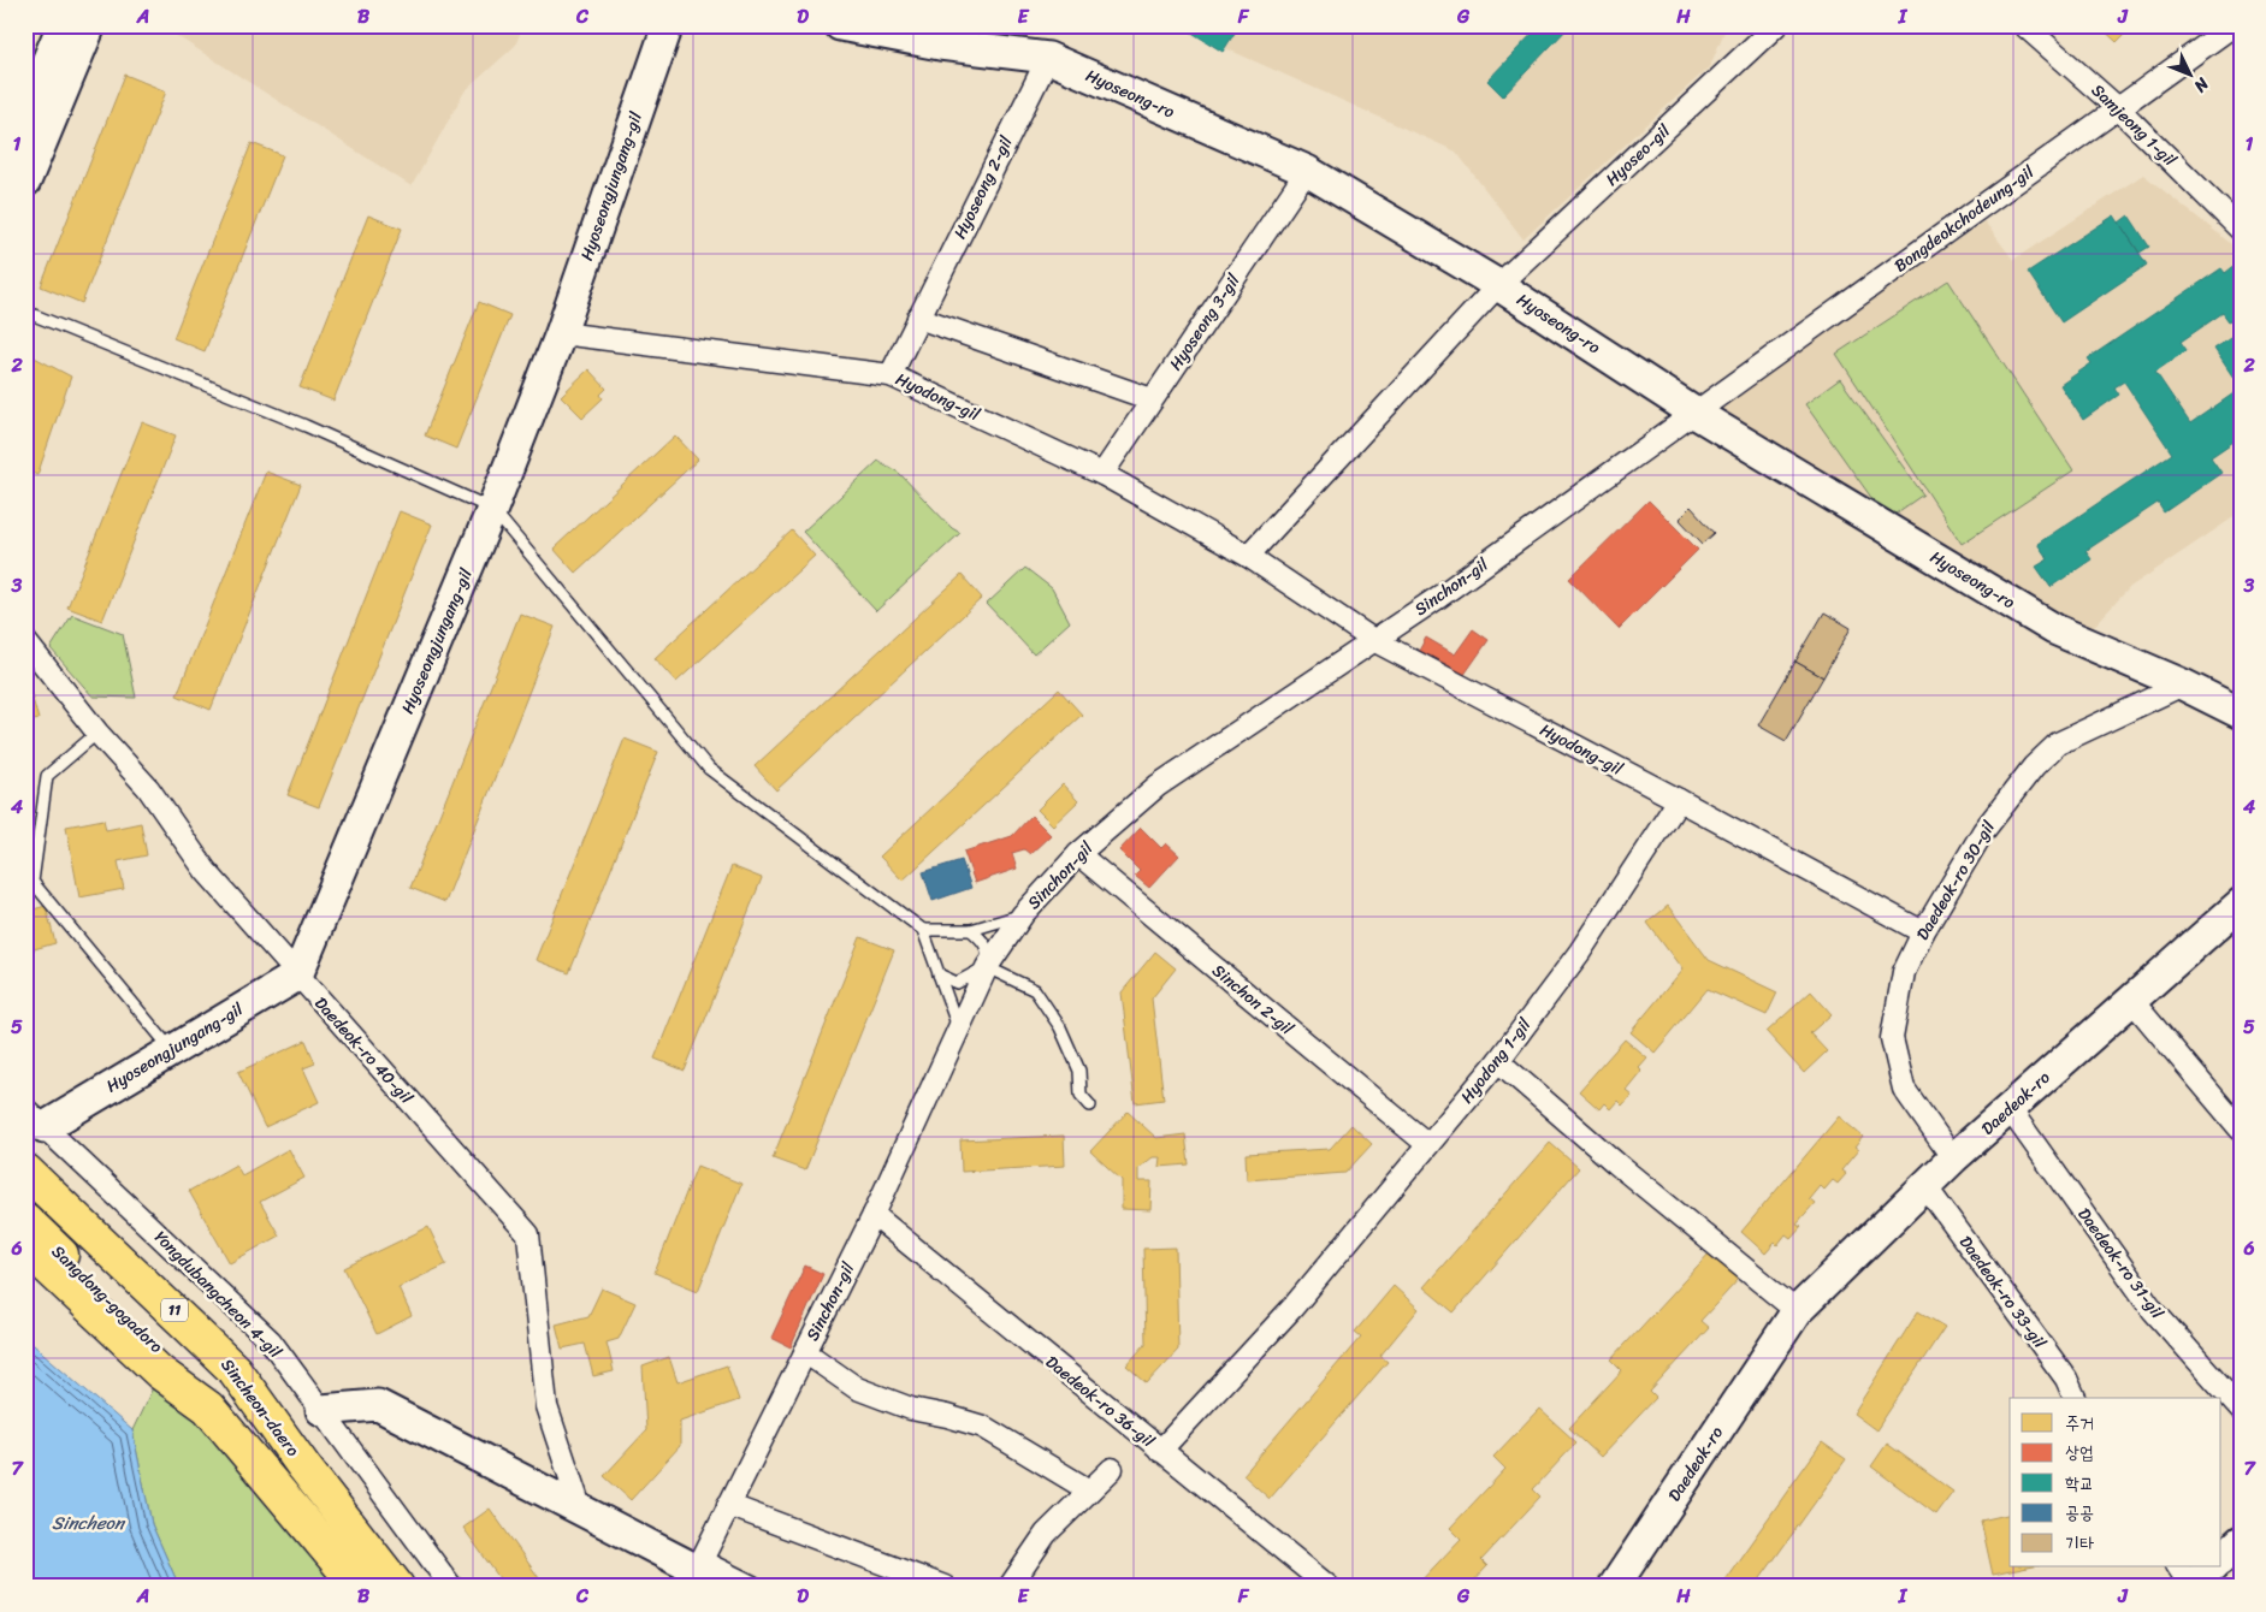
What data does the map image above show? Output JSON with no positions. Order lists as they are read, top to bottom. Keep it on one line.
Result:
{"streets":{"highway":["Sangdong-gogadoro","11","Sincheon-daero"],"main road":["Hyoseong-ro","Hyoseongjungang-gil","Daedeok-ro"],"street":["Samjeong 1-gil","Hyoseo-gil","Hyoseong 2-gil","Bongdeokchodeung-gil","Hyoseong 3-gil","Hyodong-gil","Sinchon-gil","Daedeok-ro 30-gil","Sinchon 2-gil","Daedeok-ro 40-gil","Hyodong 1-gil","Daedeok-ro 31-gil","Daedeok-ro 33-gil","Yongdubangcheon 4-gil","Daedeok-ro 36-gil"]},"crossings":[["Hyoseong-ro","Hyoseo-gil"],["Hyoseong-ro","Hyoseong 2-gil"],["Hyoseong-ro","Bongdeokchodeung-gil"],["Hyoseong-ro","Hyoseong 3-gil"],["Hyoseong-ro","Sinchon-gil"],["Hyoseong-ro","Daedeok-ro 30-gil"],["Samjeong 1-gil","Bongdeokchodeung-gil"],["Hyoseongjungang-gil","Hyodong-gil"],["Hyoseongjungang-gil","Daedeok-ro 40-gil"],["Hyoseongjungang-gil","Yongdubangcheon 4-gil"],["Hyoseong 2-gil","Hyodong-gil"],["Bongdeokchodeung-gil","Sinchon-gil"],["Hyoseong 3-gil","Hyodong-gil"],["Hyodong-gil","Sinchon-gil"],["Hyodong-gil","Daedeok-ro 30-gil"],["Hyodong-gil","Hyodong 1-gil"],["Sinchon-gil","Sinchon 2-gil"],["Sinchon-gil","Daedeok-ro 36-gil"],["Daedeok-ro 30-gil","Daedeok-ro"],["Sinchon 2-gil","Hyodong 1-gil"],["Hyodong 1-gil","Daedeok-ro 36-gil"],["Daedeok-ro","Daedeok-ro 31-gil"],["Daedeok-ro","Daedeok-ro 33-gil"],["Sangdong-gogadoro","Sincheon-daero"]],"water":["Sincheon"],"legend":["주거","상업","학교","공공","기타"],"north":"bottom right","grid":{"columns":["A","B","C","D","E","F","G","H","I","J"],"rows":["1","2","3","4","5","6","7"]}}
